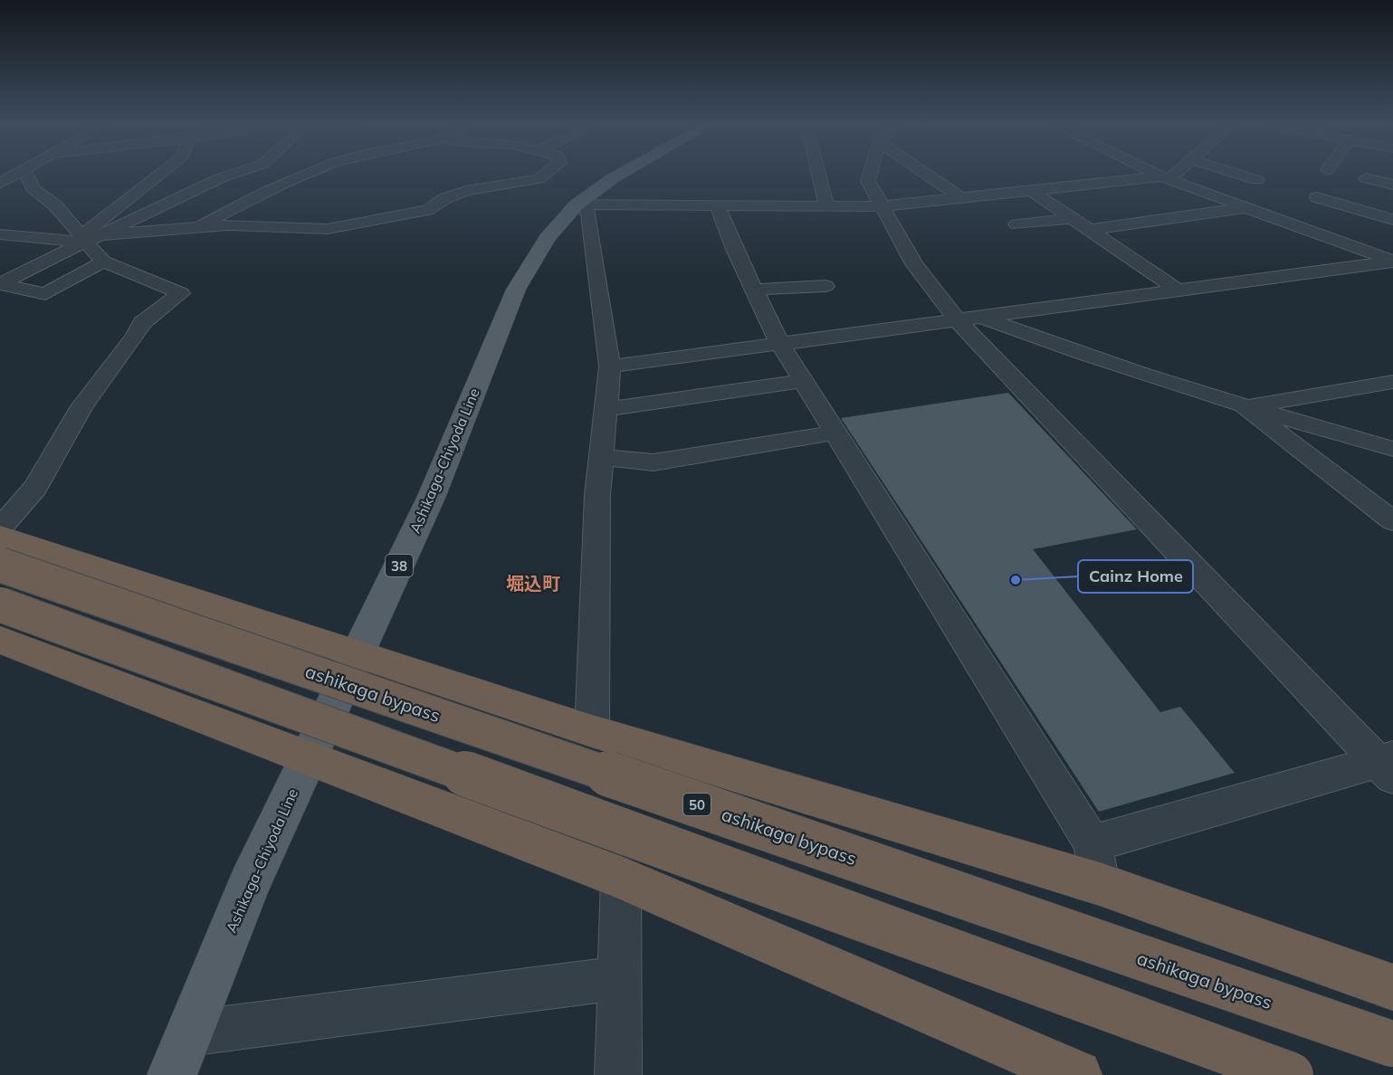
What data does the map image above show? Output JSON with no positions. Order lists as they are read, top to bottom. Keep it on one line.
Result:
{"streets":{"highway":["ashikaga bypass","50"],"main road":["Ashikaga-Chiyoda Line","38"]},"districts":["堀込町"],"places":["Cainz Home"]}
